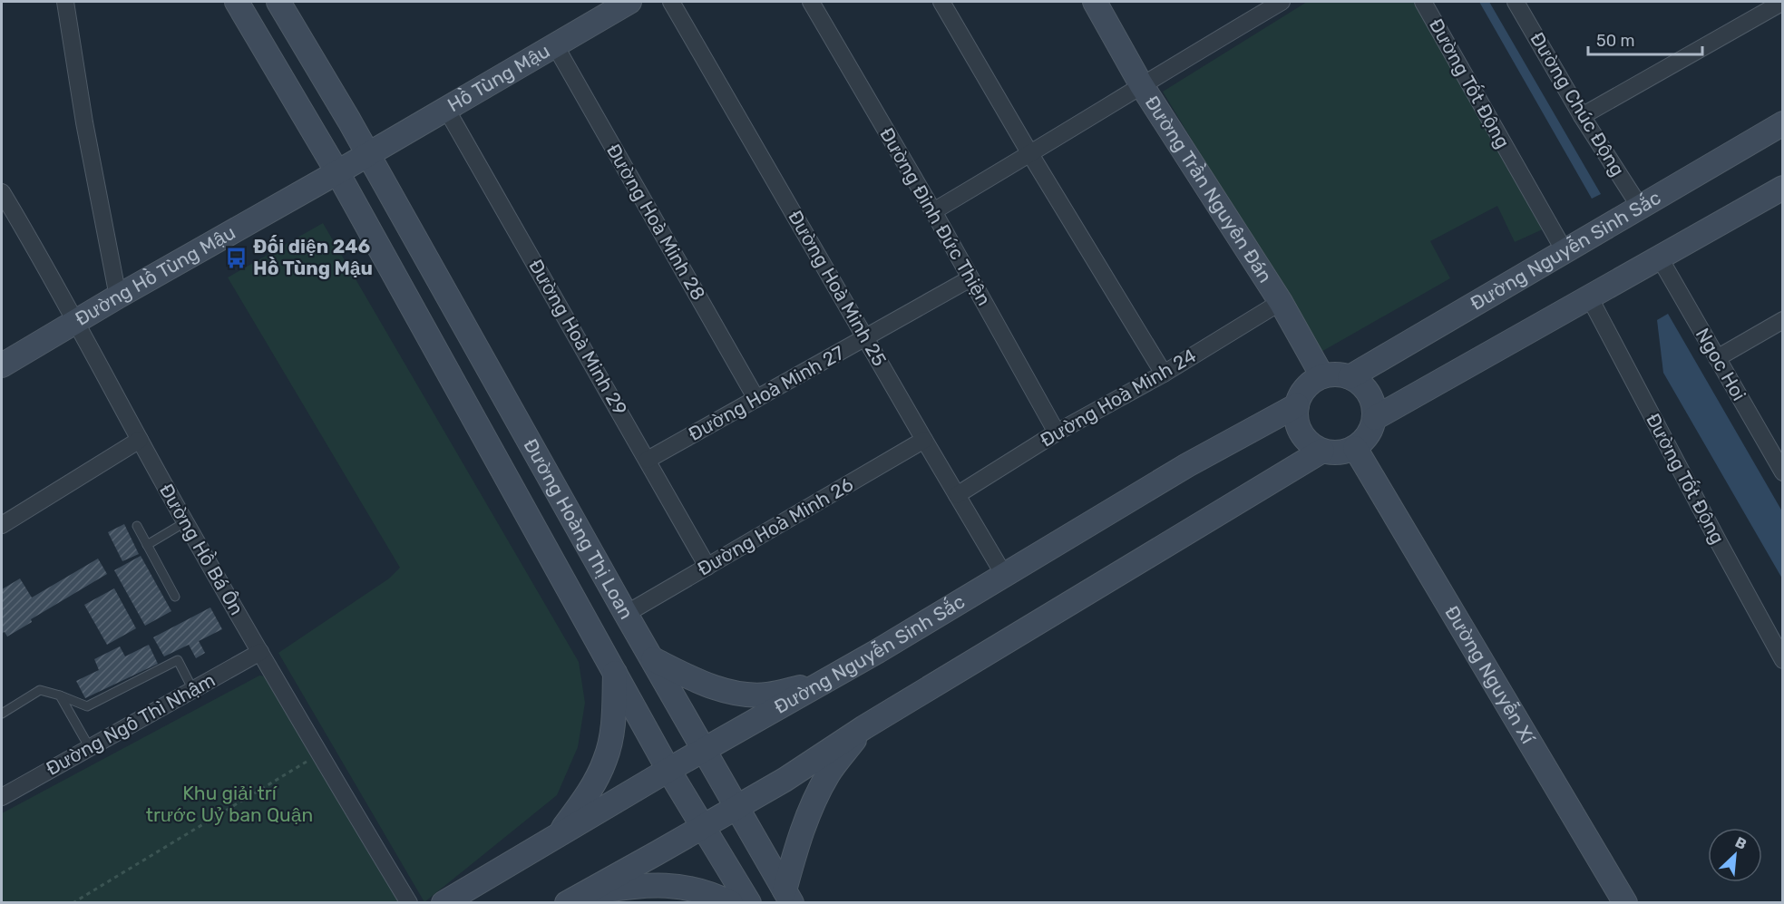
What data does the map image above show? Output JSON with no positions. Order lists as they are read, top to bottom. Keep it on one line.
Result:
{"streets":{"main road":["Hồ Tùng Mậu","Đường Trần Nguyên Đán","Đường Nguyễn Sinh Sắc","Đường Hồ Tùng Mậu","Đường Hoàng Thị Loan","Đường Nguyễn Xí"],"street":["Đường Tốt Động","Đường Chúc Động","Đường Đinh Đức Thiện","Đường Hoà Minh 28","Đường Hoà Minh 25","Đường Hoà Minh 29","Ngoc Hoi","Đường Hoà Minh 27","Đường Hoà Minh 24","Đường Hoà Minh 26","Đường Hồ Bá Ôn","Đường Ngô Thì Nhậm"]},"crossings":[["Hồ Tùng Mậu","Đường Hoà Minh 28"],["Hồ Tùng Mậu","Đường Hồ Tùng Mậu"],["Hồ Tùng Mậu","Đường Hoà Minh 29"],["Hồ Tùng Mậu","Đường Hoàng Thị Loan"],["Đường Tốt Động","Đường Nguyễn Sinh Sắc"],["Đường Chúc Động","Đường Nguyễn Sinh Sắc"],["Đường Trần Nguyên Đán","Đường Nguyễn Sinh Sắc"],["Đường Trần Nguyên Đán","Đường Hoà Minh 24"],["Đường Trần Nguyên Đán","Đường Nguyễn Xí"],["Đường Đinh Đức Thiện","Đường Hoà Minh 27"],["Đường Đinh Đức Thiện","Đường Hoà Minh 24"],["Đường Hoà Minh 28","Đường Hoà Minh 27"],["Đường Nguyễn Sinh Sắc","Đường Hoà Minh 25"],["Đường Nguyễn Sinh Sắc","Đường Hoàng Thị Loan"],["Đường Nguyễn Sinh Sắc","Đường Nguyễn Xí"],["Đường Hồ Tùng Mậu","Đường Hoàng Thị Loan"],["Đường Hồ Tùng Mậu","Đường Hồ Bá Ôn"],["Đường Hoà Minh 25","Đường Hoà Minh 27"],["Đường Hoà Minh 25","Đường Hoà Minh 24"],["Đường Hoà Minh 25","Đường Hoà Minh 26"],["Đường Hoà Minh 29","Đường Hoà Minh 27"],["Đường Hoà Minh 29","Đường Hoà Minh 26"],["Đường Hoà Minh 26","Đường Hoàng Thị Loan"],["Đường Hồ Bá Ôn","Đường Ngô Thì Nhậm"]],"parks":["Khu giải trí trước Uỷ ban Quận"],"places":{"bus stop":["Đối diện 246 Hồ Tùng Mậu"]},"scale_bar":"50 m","north":"top right"}
